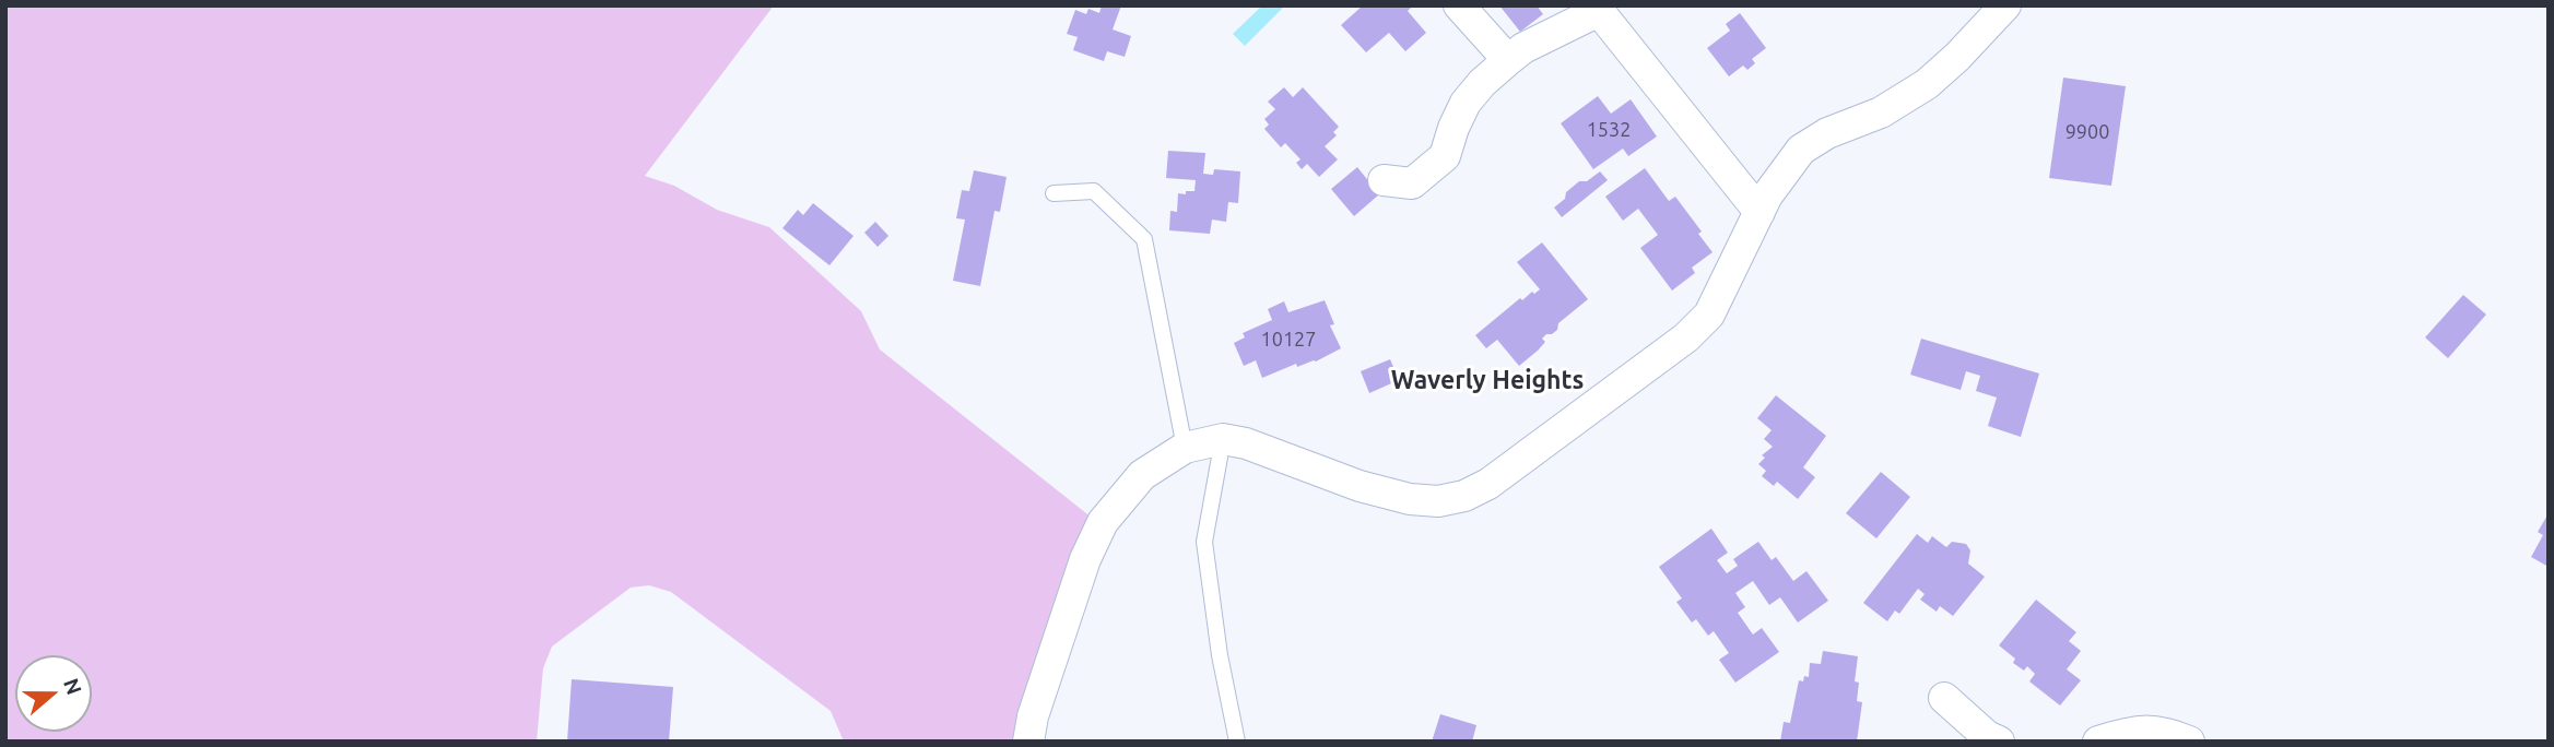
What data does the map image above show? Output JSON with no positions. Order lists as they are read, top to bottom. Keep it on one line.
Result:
{"districts":["Waverly Heights"],"house_numbers":["1532","9900","10127"],"north":"right"}
